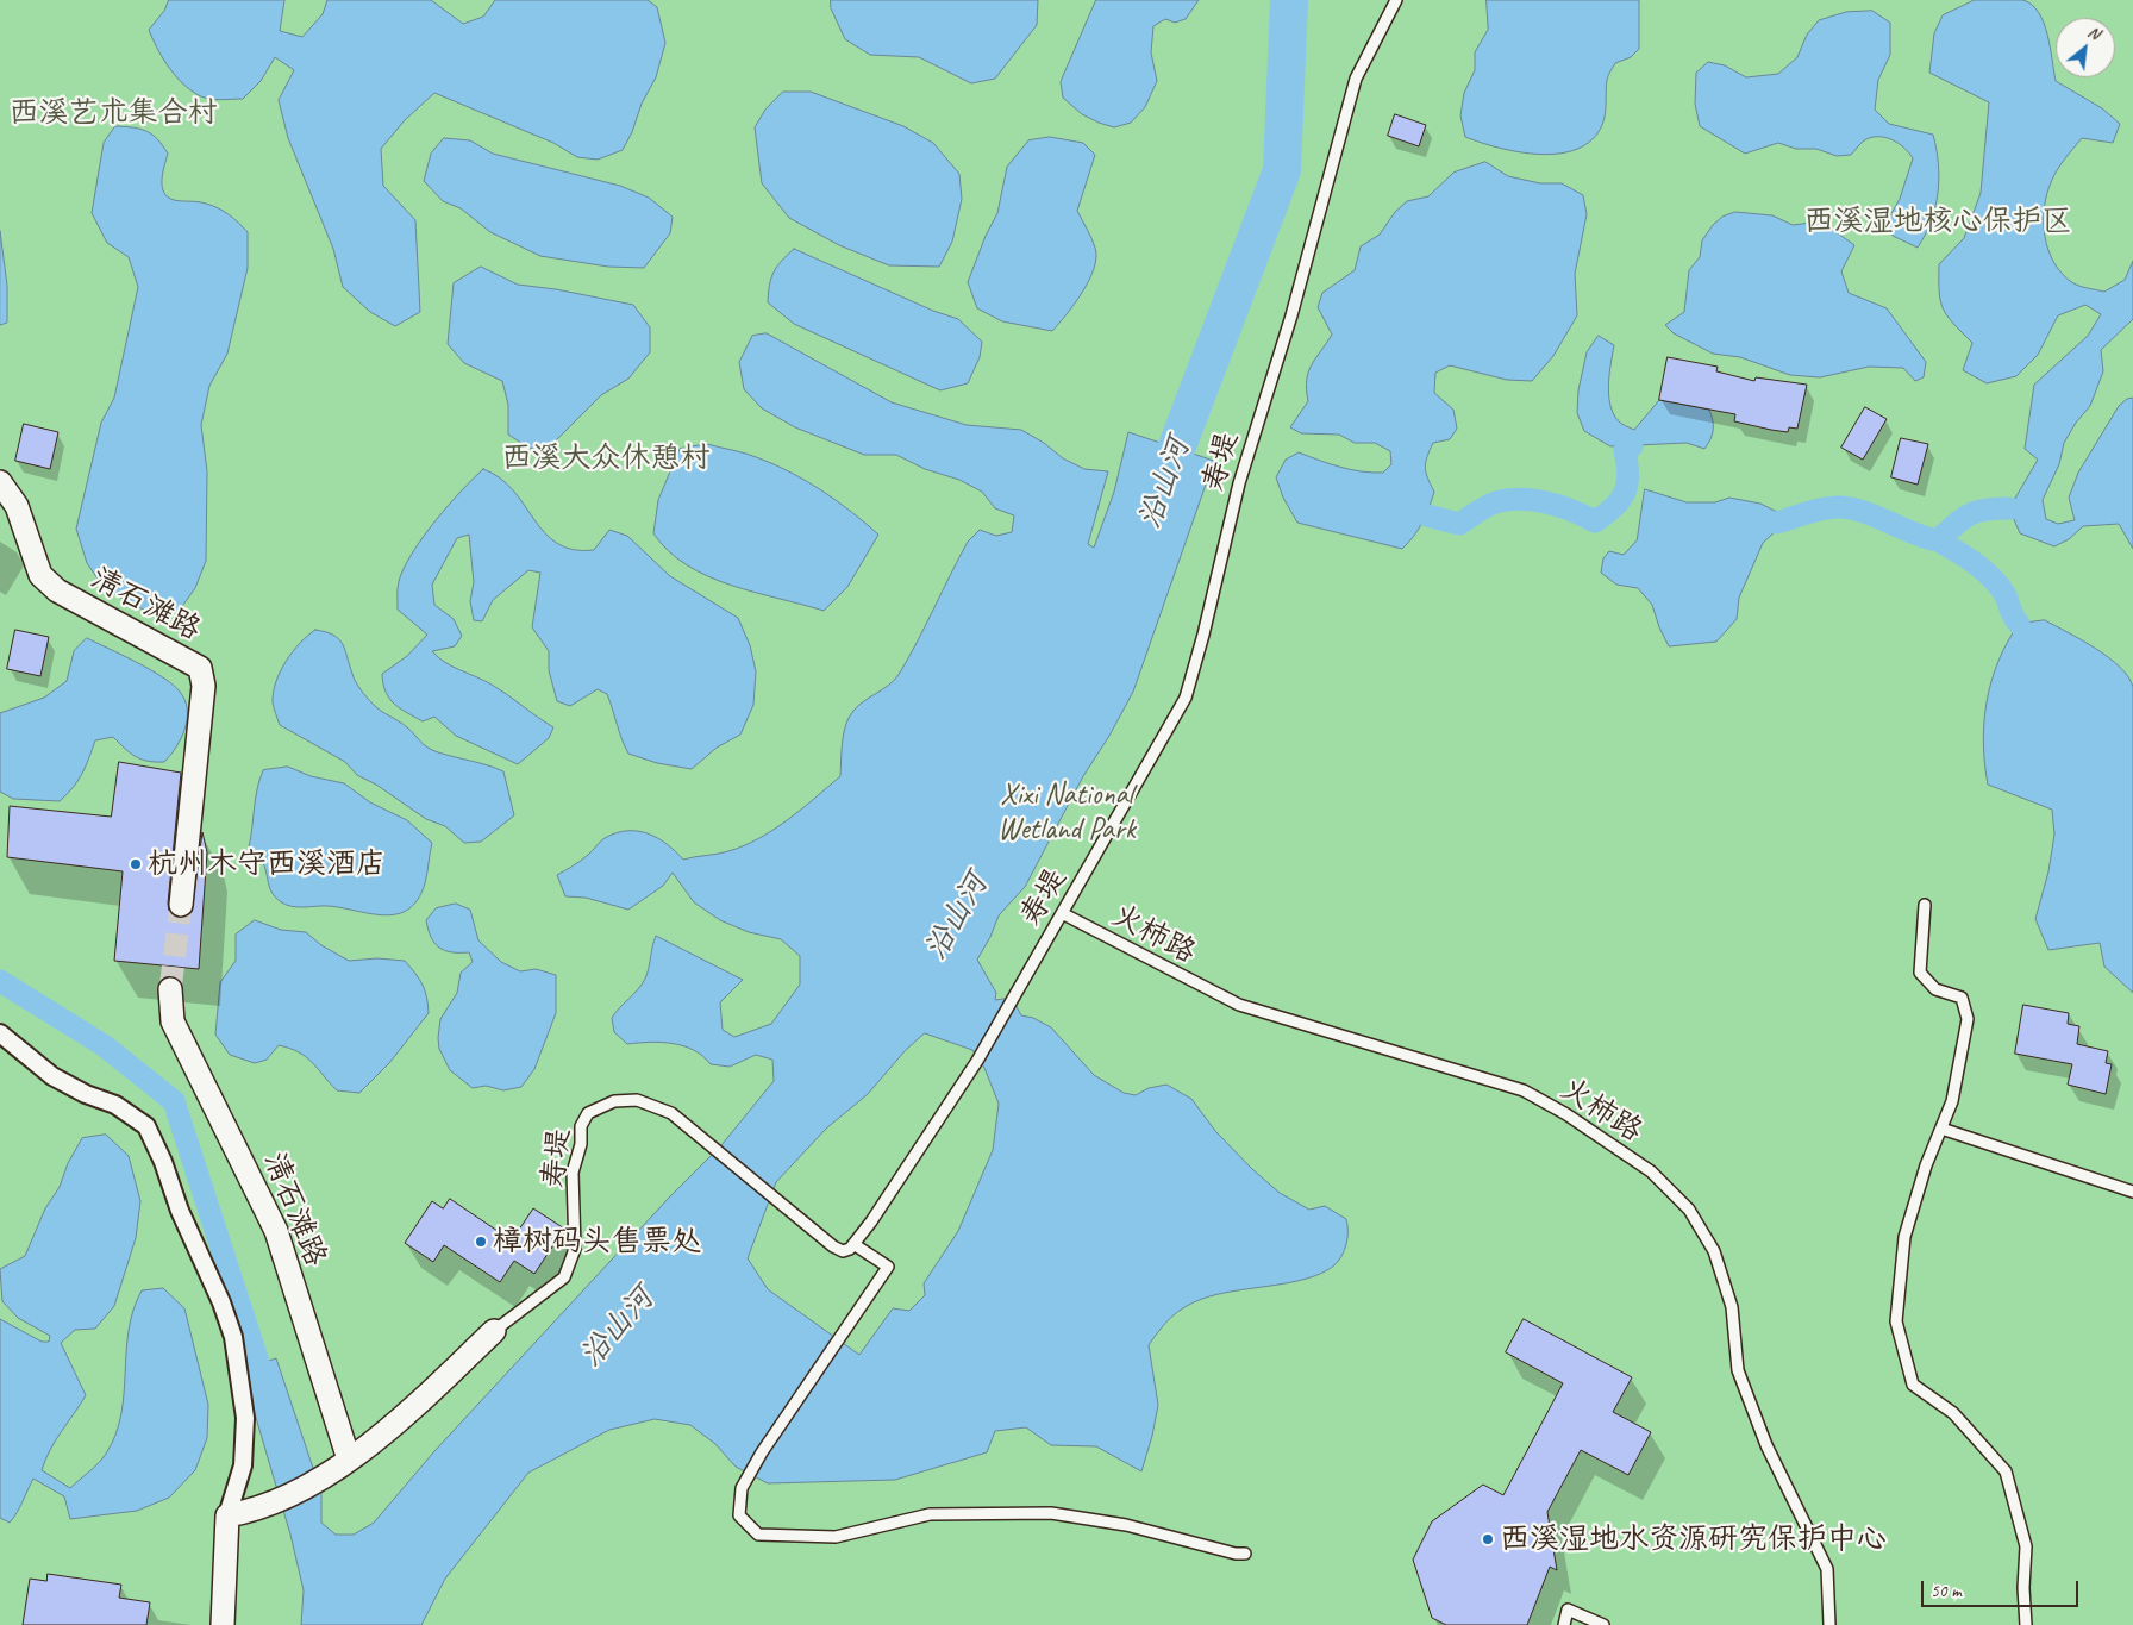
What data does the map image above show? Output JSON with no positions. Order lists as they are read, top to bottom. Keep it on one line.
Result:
{"streets":{"street":["清石滩路"],"lane":["寿堤","火柿路"]},"crossings":[["寿堤","火柿路"]],"water":["沿山河"],"parks":["西溪艺术集合村","西溪湿地核心保护区","西溪大众休憩村","Xixi National Wetland Park"],"places":["杭州木守西溪酒店","樟树码头售票处","西溪湿地水资源研究保护中心"],"scale_bar":"50 m","north":"top right"}
